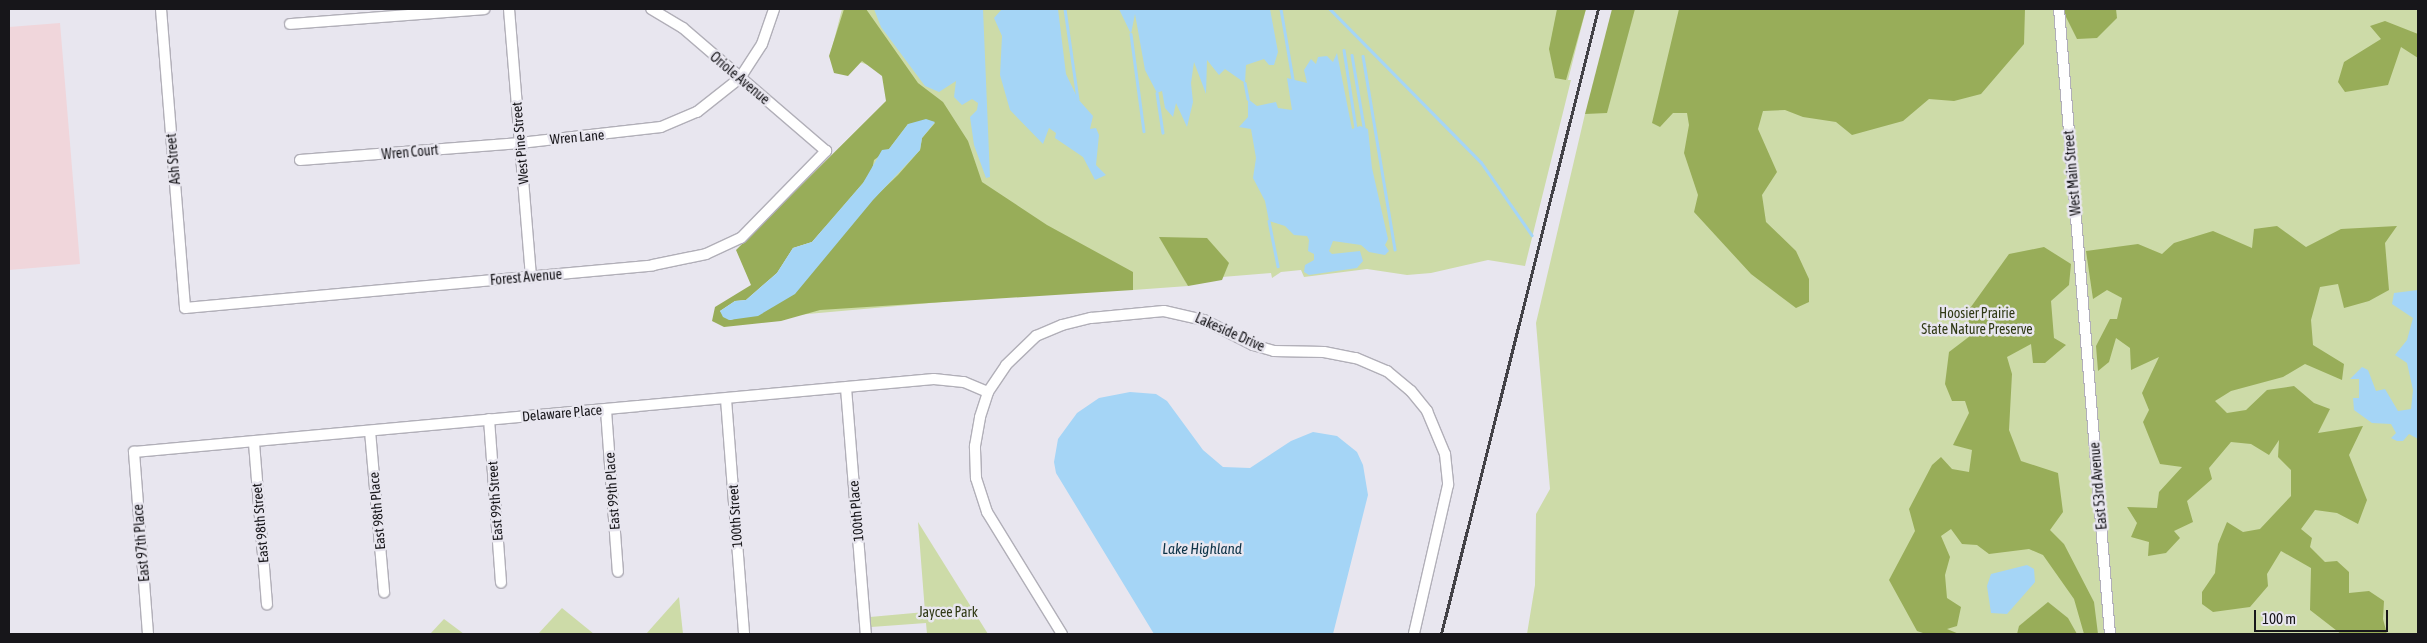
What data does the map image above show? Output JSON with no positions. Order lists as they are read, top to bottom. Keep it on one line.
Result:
{"streets":{"street":["Oriole Avenue","Wren Lane","West Pine Street","Wren Court","Ash Street","West Main Street","Forest Avenue","Lakeside Drive","Delaware Place","East 53rd Avenue","East 99th Place","East 99th Street","East 98th Place","100th Place","100th Street","East 98th Street","East 97th Place"]},"crossings":[["Oriole Avenue","Wren Lane"],["Oriole Avenue","Forest Avenue"],["Wren Lane","West Pine Street"],["Wren Lane","Wren Court"],["West Pine Street","Wren Court"],["West Pine Street","Forest Avenue"],["Ash Street","Forest Avenue"],["West Main Street","East 53rd Avenue"],["Lakeside Drive","Delaware Place"],["Delaware Place","East 99th Place"],["Delaware Place","East 99th Street"],["Delaware Place","East 98th Place"],["Delaware Place","100th Place"],["Delaware Place","100th Street"],["Delaware Place","East 98th Street"],["Delaware Place","East 97th Place"]],"water":["Lake Highland"],"parks":["Hoosier Prairie State Nature Preserve","Jaycee Park"],"scale_bar":"100 m"}
